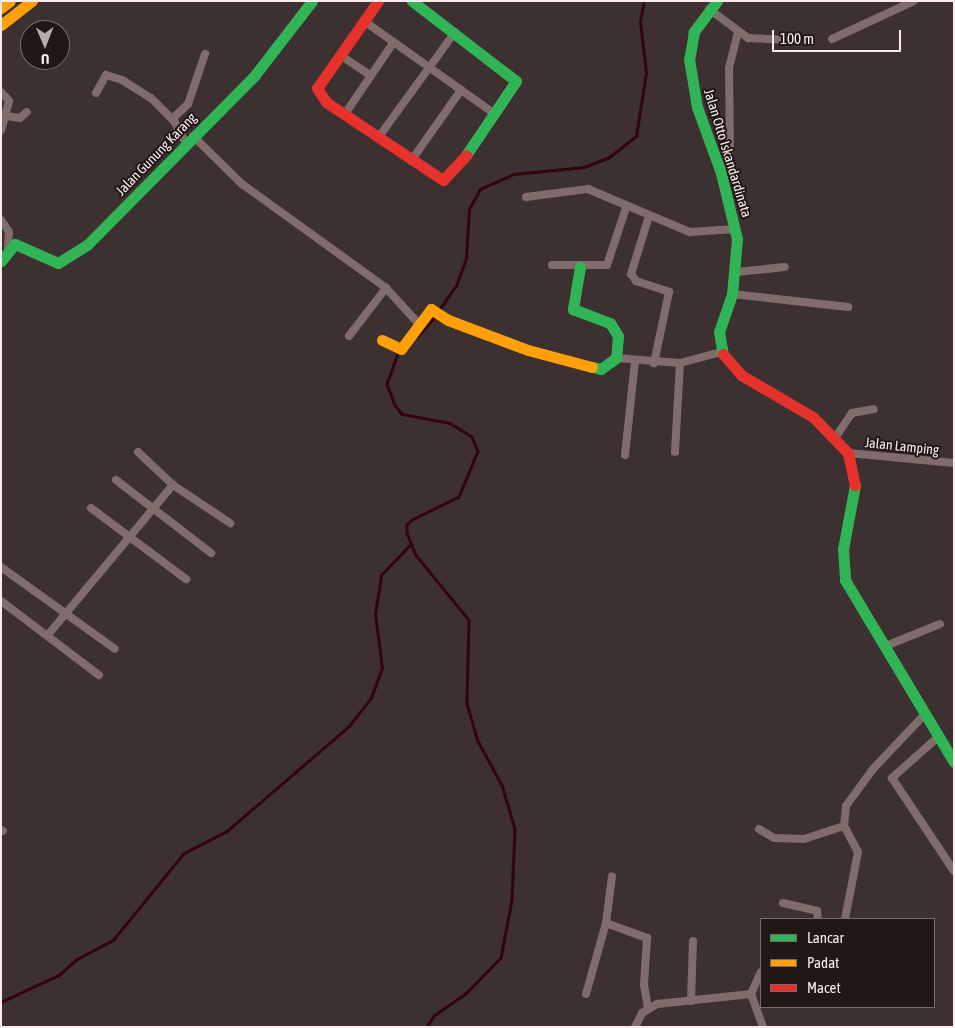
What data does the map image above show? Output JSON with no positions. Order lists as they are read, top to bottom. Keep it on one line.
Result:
{"streets":{"street":["Jalan Otto Iskandardinata","Jalan Gunung Karang","Jalan Lamping"]},"legend":["Lancar","Padat","Macet"],"scale_bar":"100 m","north":"bottom"}
